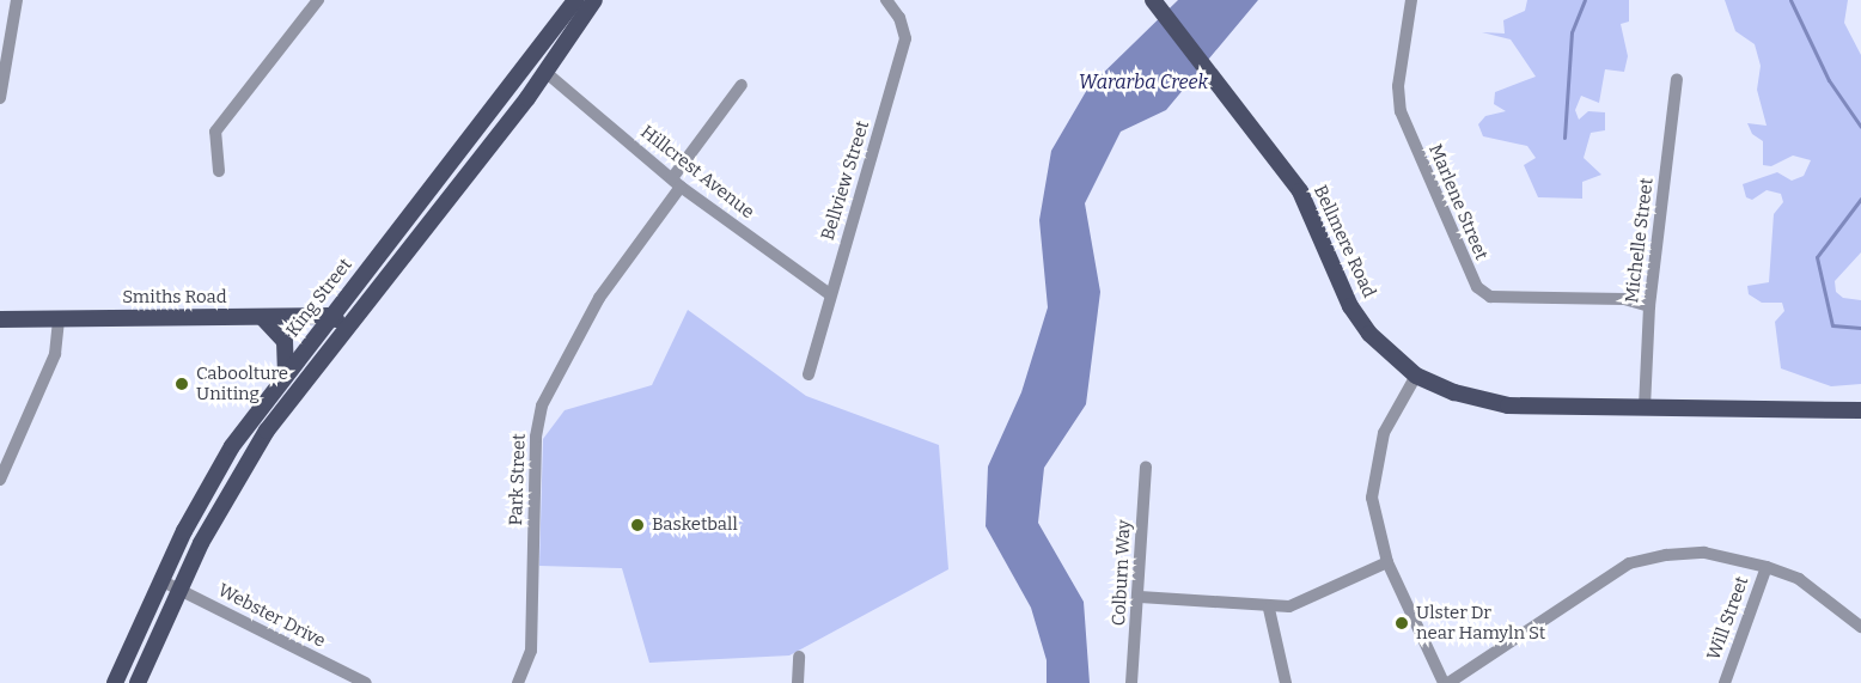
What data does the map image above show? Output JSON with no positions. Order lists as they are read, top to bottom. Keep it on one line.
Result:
{"streets":{"main road":["Bellmere Road","Smiths Road","King Street"],"street":["Hillcrest Avenue","Bellview Street","Marlene Street","Michelle Street","Park Street","Colburn Way","Webster Drive","Will Street"]},"crossings":[["Hillcrest Avenue","Bellview Street"],["Hillcrest Avenue","Park Street"],["Marlene Street","Michelle Street"],["Michelle Street","Bellmere Road"],["Smiths Road","King Street"],["King Street","Webster Drive"]],"water":["Wararba Creek"],"places":["Caboolture Uniting","Basketball","Ulster Dr near Hamyln St"]}
